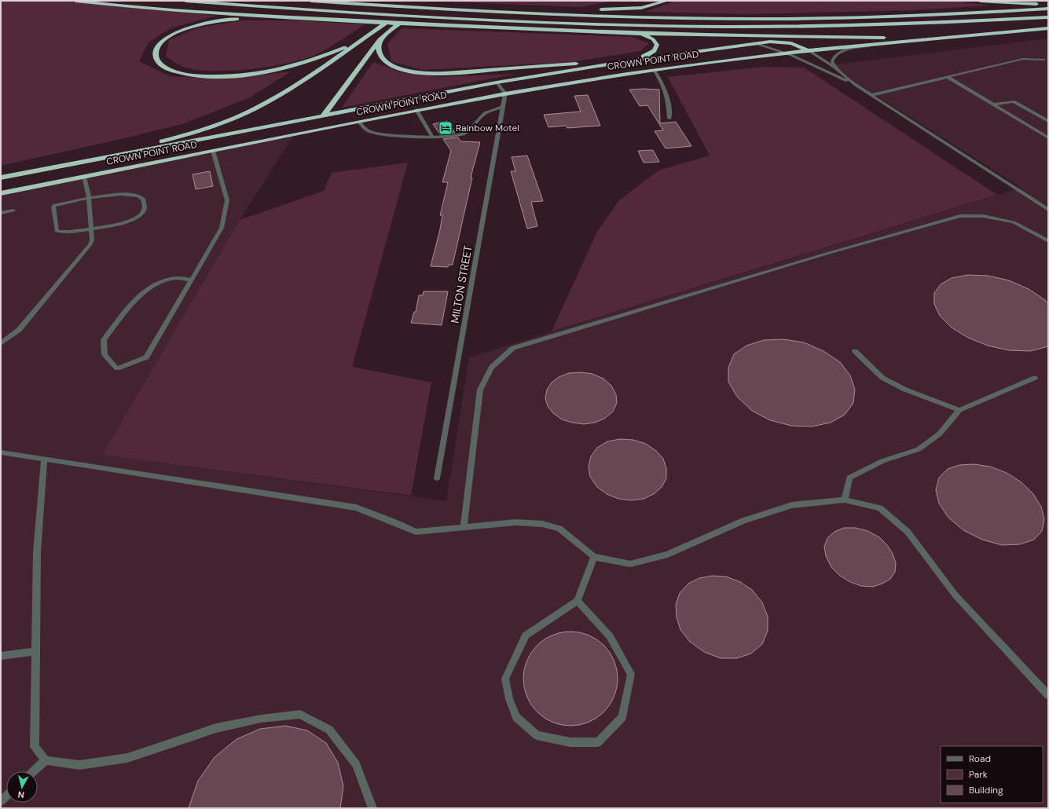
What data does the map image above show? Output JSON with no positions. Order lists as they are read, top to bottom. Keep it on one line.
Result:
{"streets":{"highway":["CROWN POINT ROAD"],"street":["MILTON STREET"]},"crossings":[["CROWN POINT ROAD","MILTON STREET"]],"places":{"hotel":["Rainbow Motel"]},"legend":["Road","Park","Building"],"north":"bottom"}
